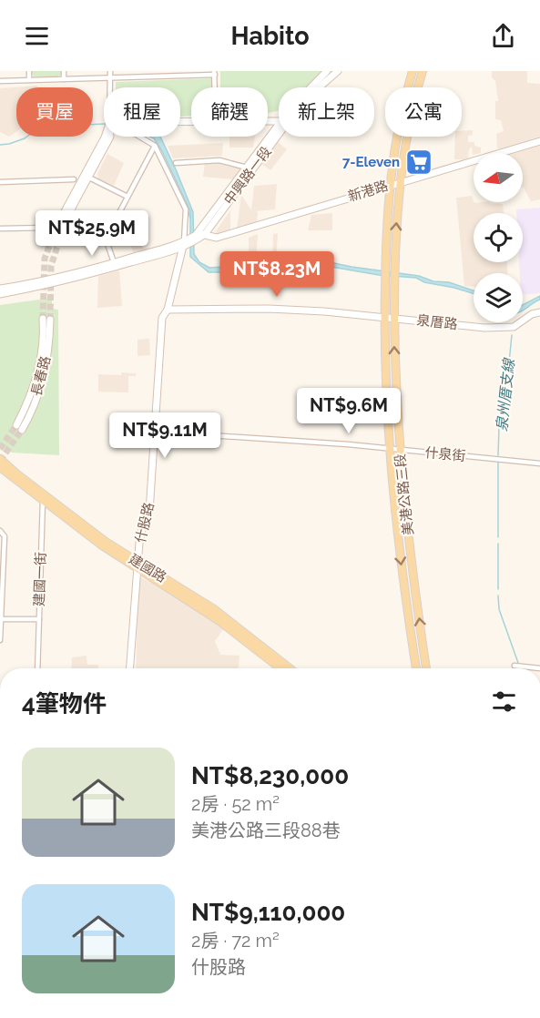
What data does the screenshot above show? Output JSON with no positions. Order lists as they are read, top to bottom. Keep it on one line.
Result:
{"streets":{"main road":["美港公路三段","建國路"],"street":["中興路一段","新港路","泉厝路","長春路","什泉街","什股路","建國一街"]},"crossings":[["中興路一段","新港路"],["中興路一段","什股路"],["新港路","美港公路三段"],["新港路","什股路"],["泉厝路","美港公路三段"],["泉厝路","什股路"],["什泉街","美港公路三段"],["什泉街","什股路"],["什股路","建國路"],["建國路","建國一街"]],"water":["泉州厝支線"],"places":{"supermarket":["7-Eleven"]},"north":"left","page":{"header":"Habito","chip":["買屋","租屋","篩選","新上架","公寓"],"price":["NT$25.9M","NT$8.23M","NT$9.6M","NT$9.11M"],"heading":"4筆物件","list":[{"name":"NT$8,230,000","note":"2房 · 52 m² · 美港公路三段88巷"},{"name":"NT$9,110,000","note":"2房 · 72 m² · 什股路"}]}}
